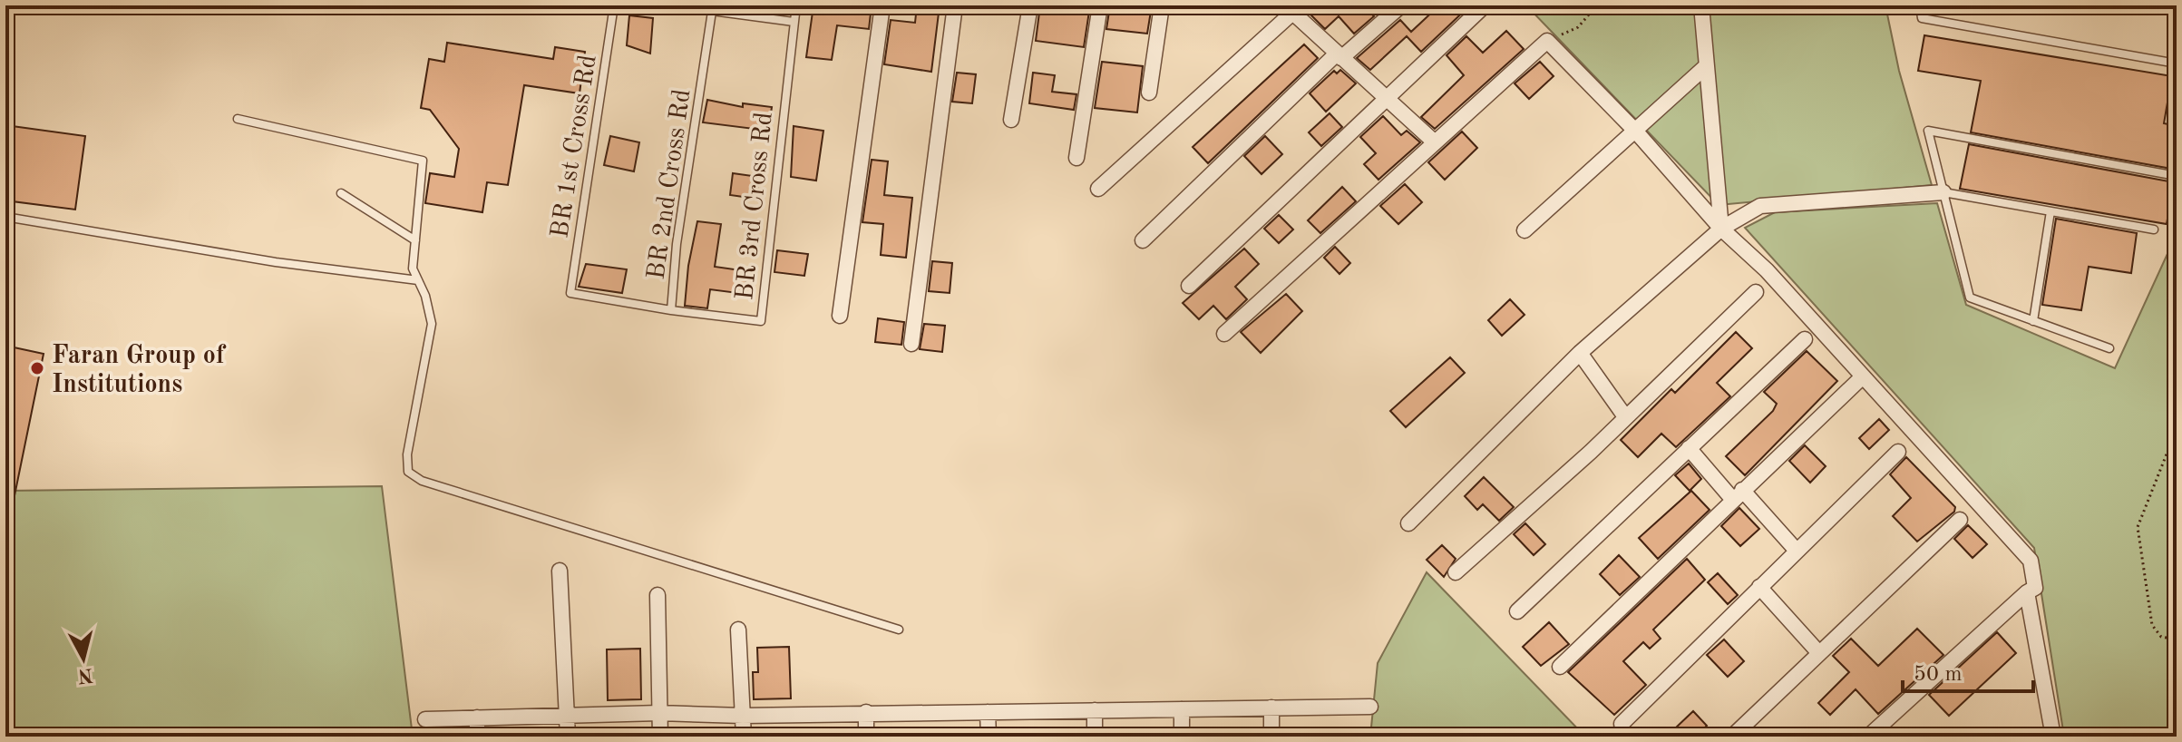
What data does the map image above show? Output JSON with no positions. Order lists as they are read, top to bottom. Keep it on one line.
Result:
{"streets":{"lane":["BR 1st Cross Rd","BR 2nd Cross Rd","BR 3rd Cross Rd"]},"crossings":[["BR 1st Cross Rd","BR 2nd Cross Rd"],["BR 2nd Cross Rd","BR 3rd Cross Rd"]],"places":["Faran Group of Institutions"],"scale_bar":"50 m","north":"bottom"}
